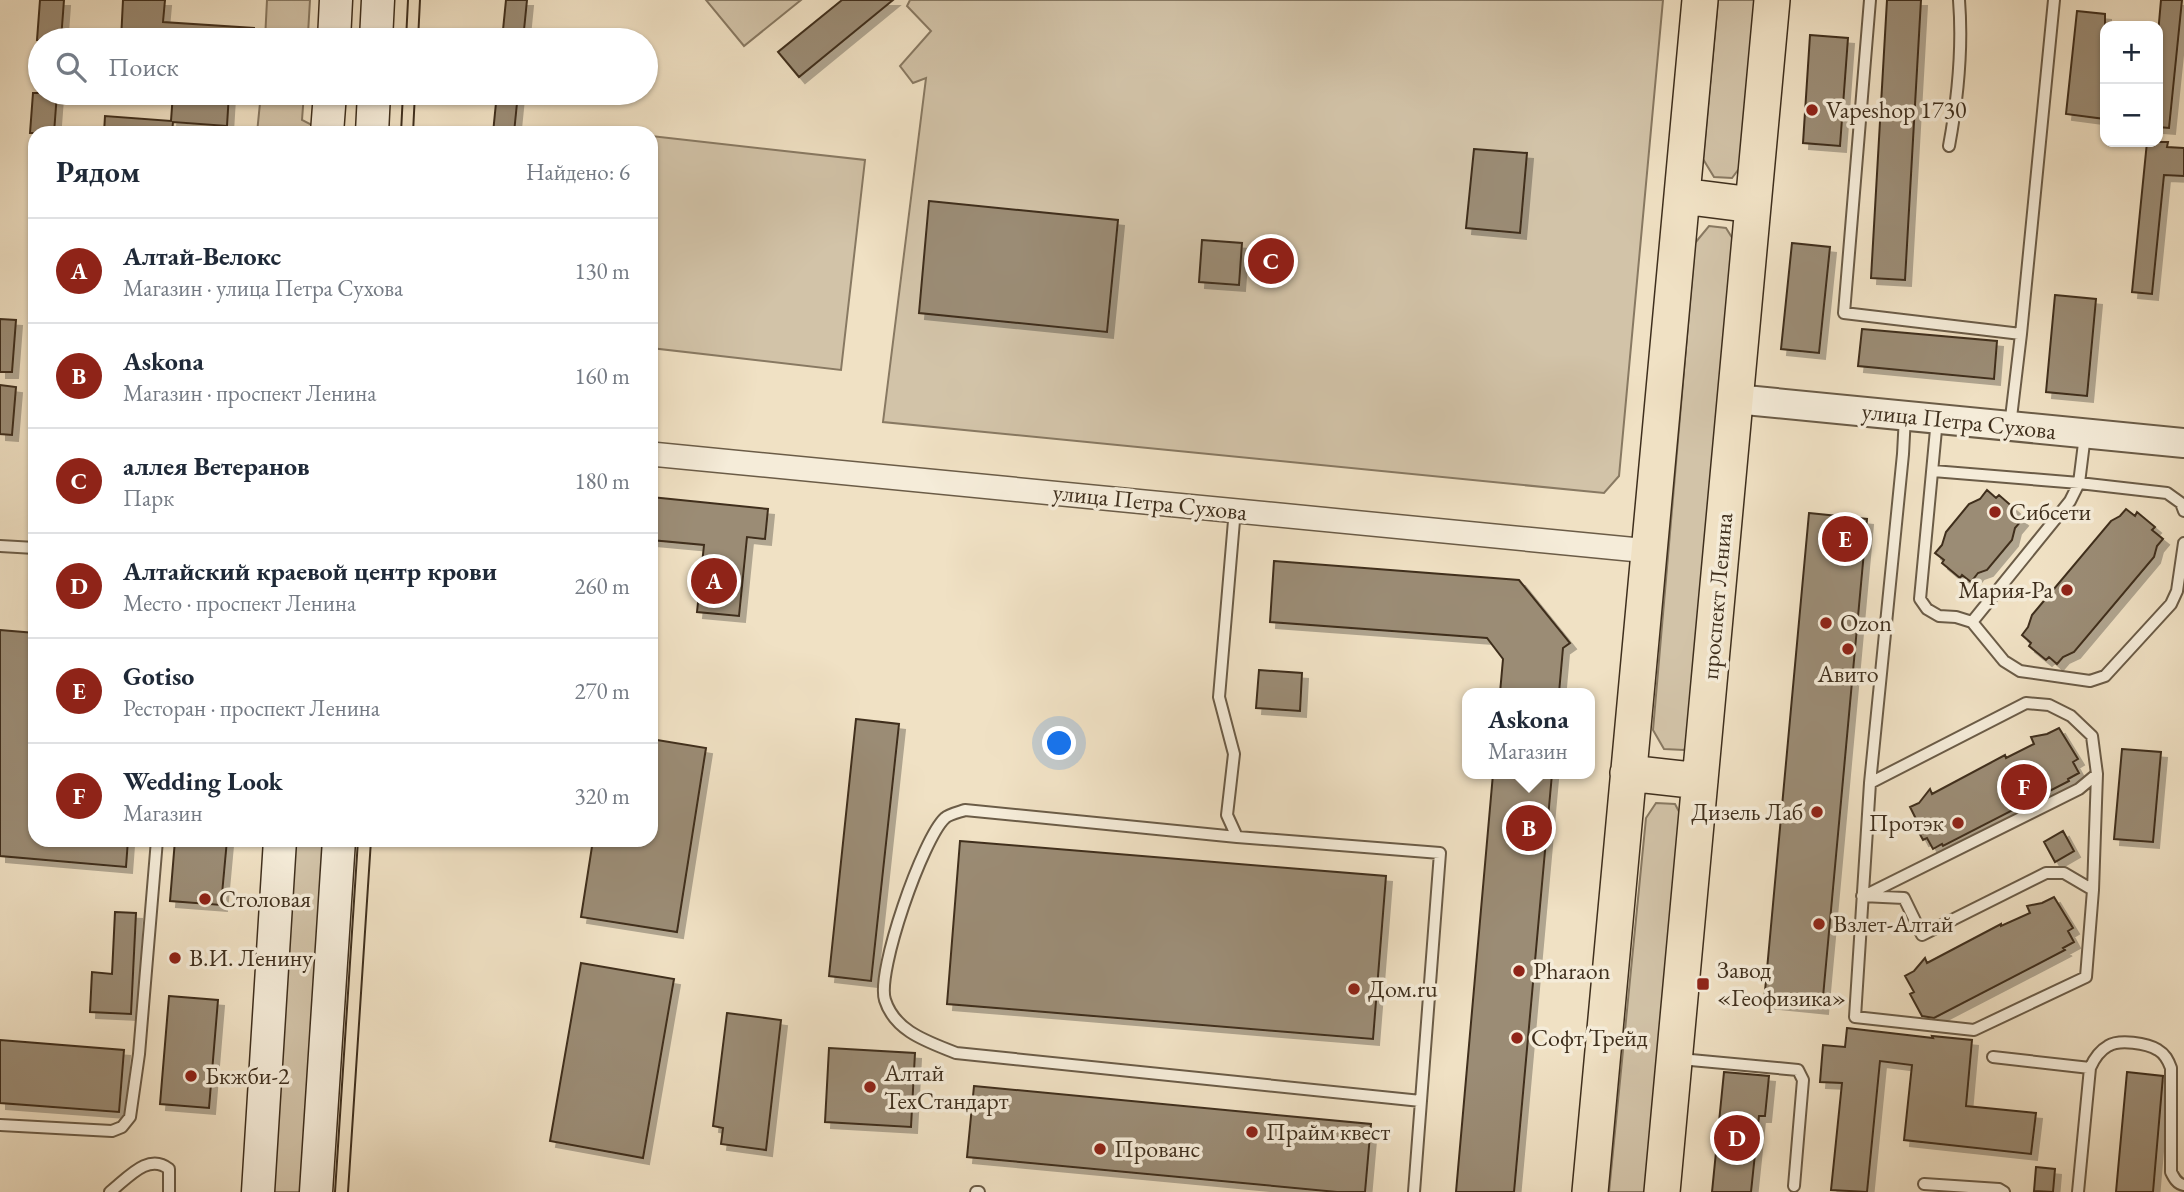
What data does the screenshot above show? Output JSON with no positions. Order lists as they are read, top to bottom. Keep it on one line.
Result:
{"streets":{"main road":["проспект Ленина"],"street":["улица Петра Сухова"]},"crossings":[["улица Петра Сухова","проспект Ленина"]],"places":{"other":["Vapeshop 1730","Сибсети","Мария-Ра","Ozon","Авито","Дизель Лаб","Протэк","Столовая","Взлет-Алтай","В.И. Ленину","Pharaon","Дом.ru","Софт Трейд","Бкжби-2","Алтай ТехСтандарт","Прайм квест","Прованс"],"transit":["Завод «Геофизика»"]},"page":{"map_buttons":["+","−"],"search":"Поиск","heading":["Рядом","Найдено: 6"],"list":[{"mark":"A","name":"Алтай-Велокс","note":"Магазин · улица Петра Сухова","value":"130 m"},{"mark":"B","name":"Askona","note":"Магазин · проспект Ленина","value":"160 m"},{"mark":"C","name":"аллея Ветеранов","note":"Парк","value":"180 m"},{"mark":"D","name":"Алтайский краевой центр крови","note":"Место · проспект Ленина","value":"260 m"},{"mark":"E","name":"Gotiso","note":"Ресторан · проспект Ленина","value":"270 m"},{"mark":"F","name":"Wedding Look","note":"Магазин","value":"320 m"}],"pins":["C","E","A","F","B","D"],"popup":["Askona","Магазин"]}}
